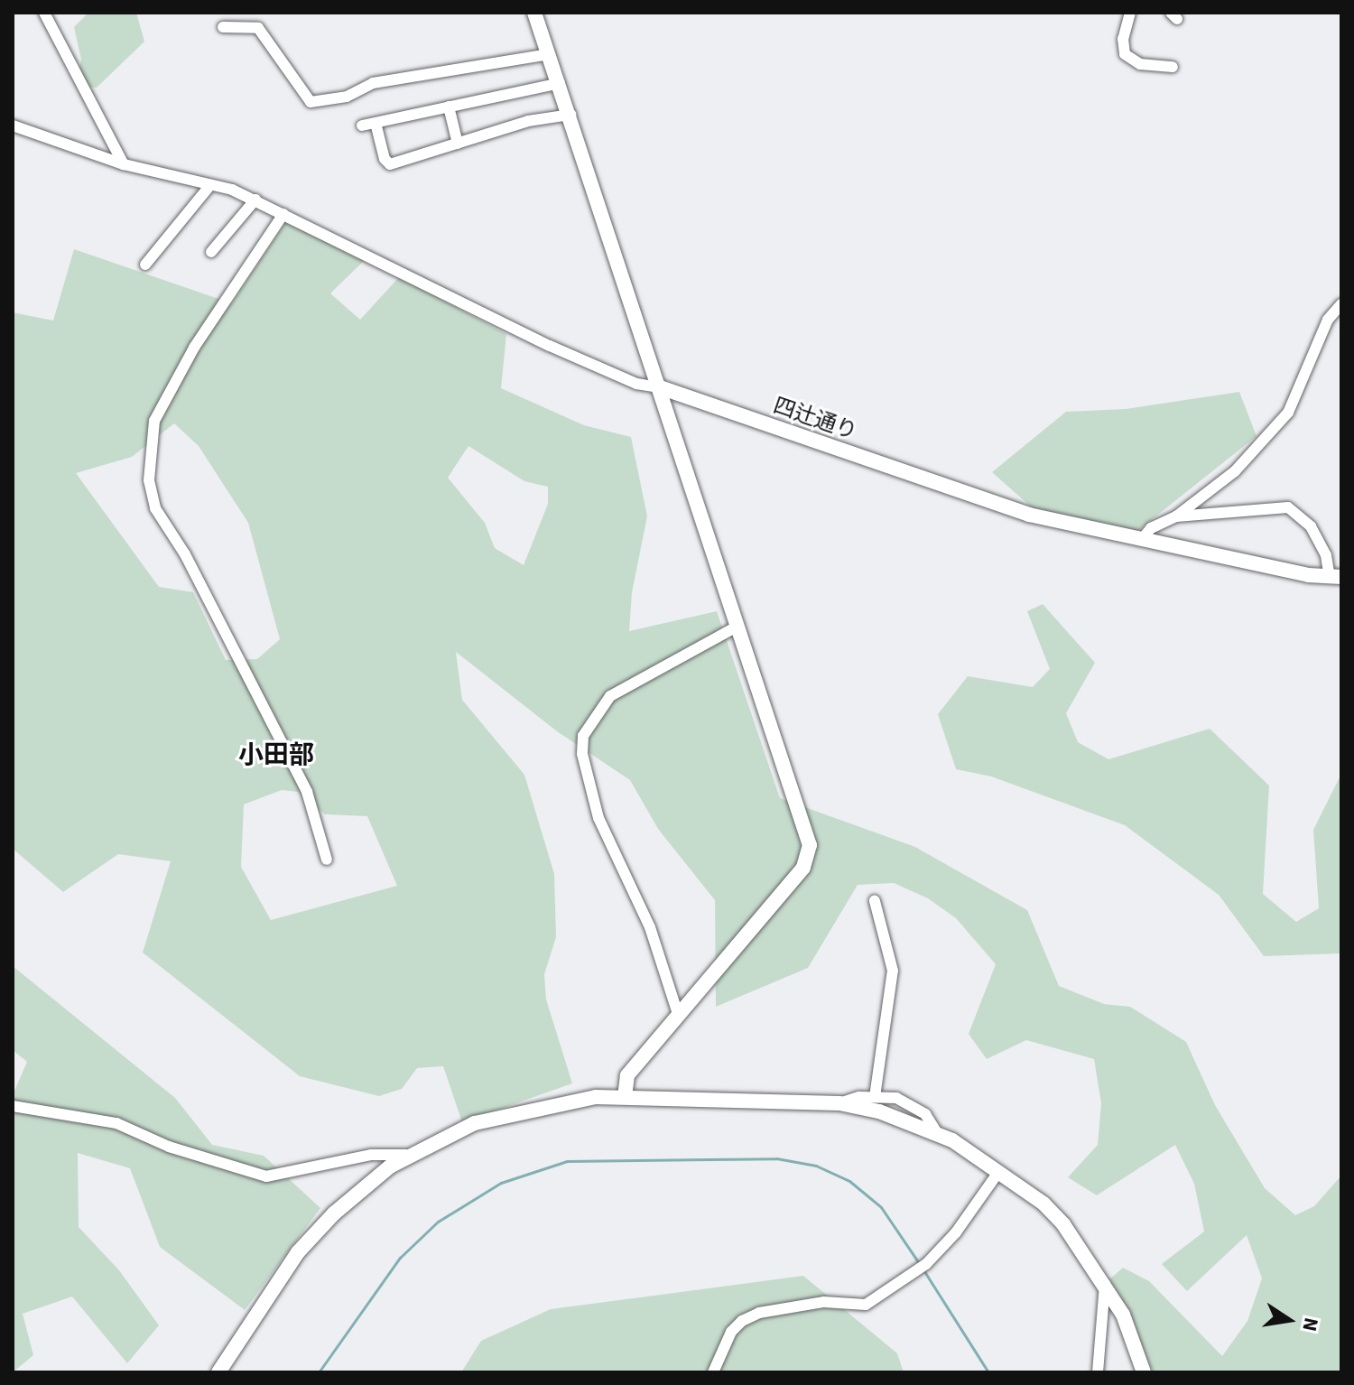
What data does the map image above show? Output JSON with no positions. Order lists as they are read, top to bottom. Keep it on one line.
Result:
{"streets":{"street":["四辻通り"]},"districts":["小田部"],"north":"right"}
